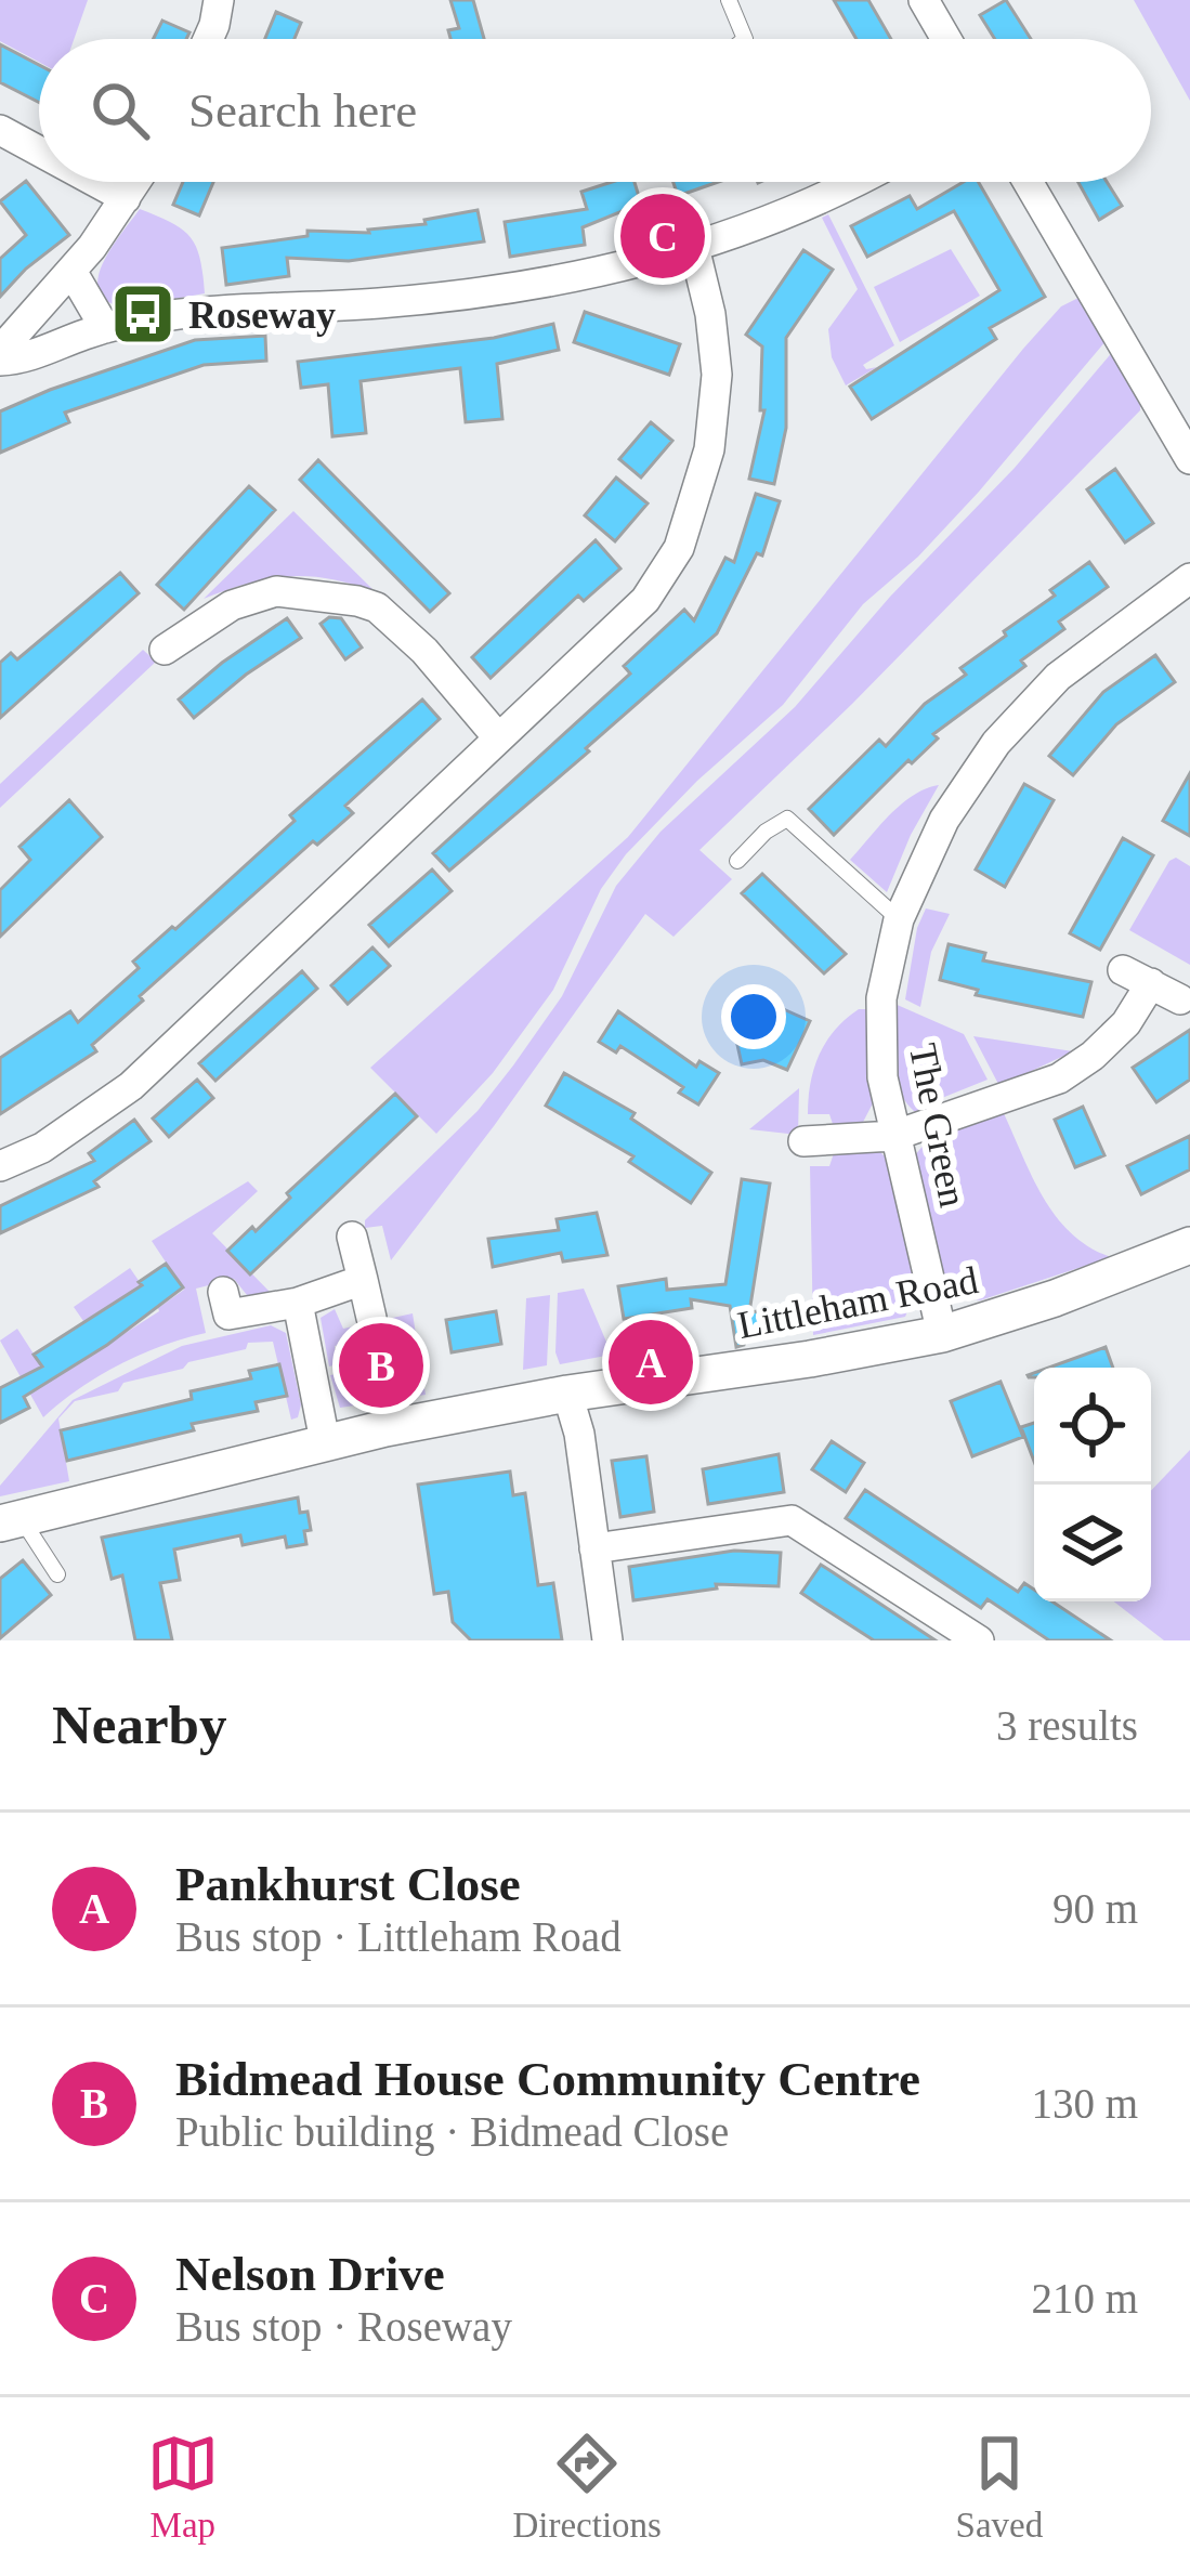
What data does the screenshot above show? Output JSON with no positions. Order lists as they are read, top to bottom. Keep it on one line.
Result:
{"streets":{"street":["The Green","Littleham Road"]},"crossings":[["The Green","Littleham Road"]],"places":{"bus stop":["Roseway"]},"page":{"search":"Search here","pins":["C","A","B"],"heading":["Nearby","3 results"],"list":[{"mark":"A","name":"Pankhurst Close","note":"Bus stop · Littleham Road","value":"90 m"},{"mark":"B","name":"Bidmead House Community Centre","note":"Public building · Bidmead Close","value":"130 m"},{"mark":"C","name":"Nelson Drive","note":"Bus stop · Roseway","value":"210 m"}],"nav":["Map","Directions","Saved"]}}
